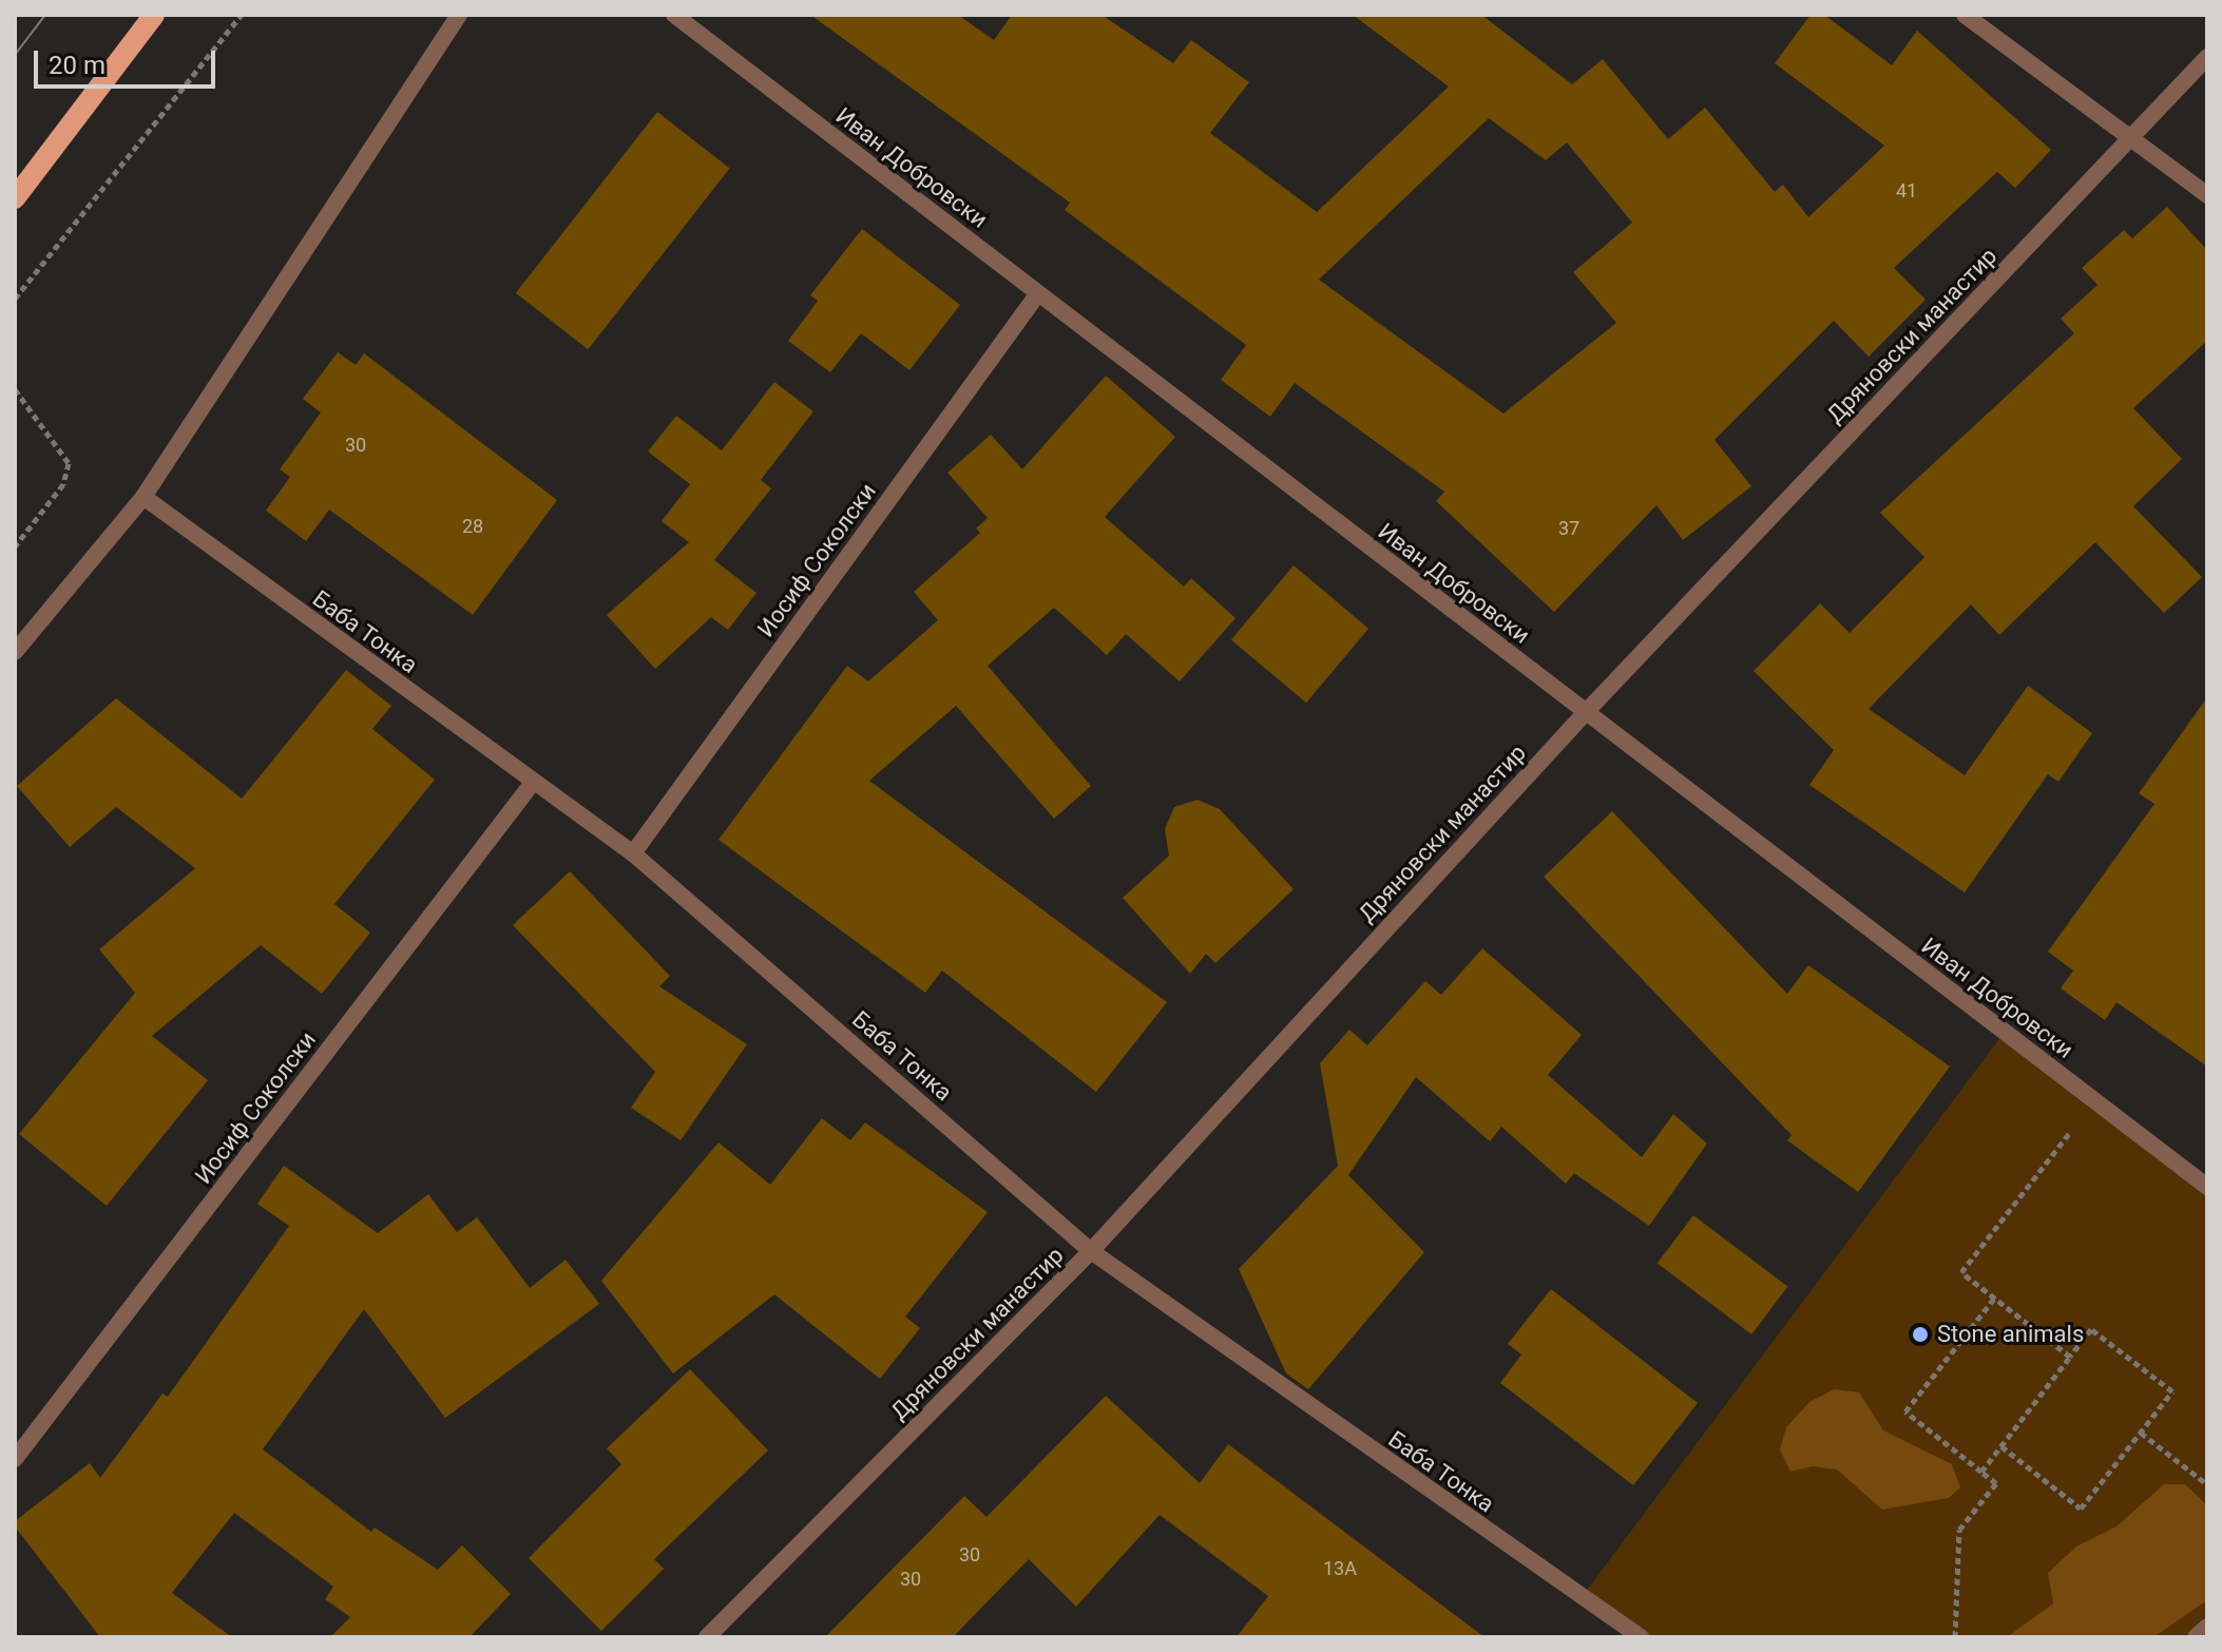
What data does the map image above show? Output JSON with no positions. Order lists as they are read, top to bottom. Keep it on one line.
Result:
{"streets":{"street":["Иван Добровски","Дряновски манастир","Иосиф Соколски","Баба Тонка"]},"crossings":[["Иван Добровски","Дряновски манастир"],["Иван Добровски","Иосиф Соколски"],["Дряновски манастир","Баба Тонка"],["Иосиф Соколски","Баба Тонка"]],"places":["Stone animals"],"house_numbers":["41","30","28","37","30","13А","30"],"scale_bar":"20 m"}
